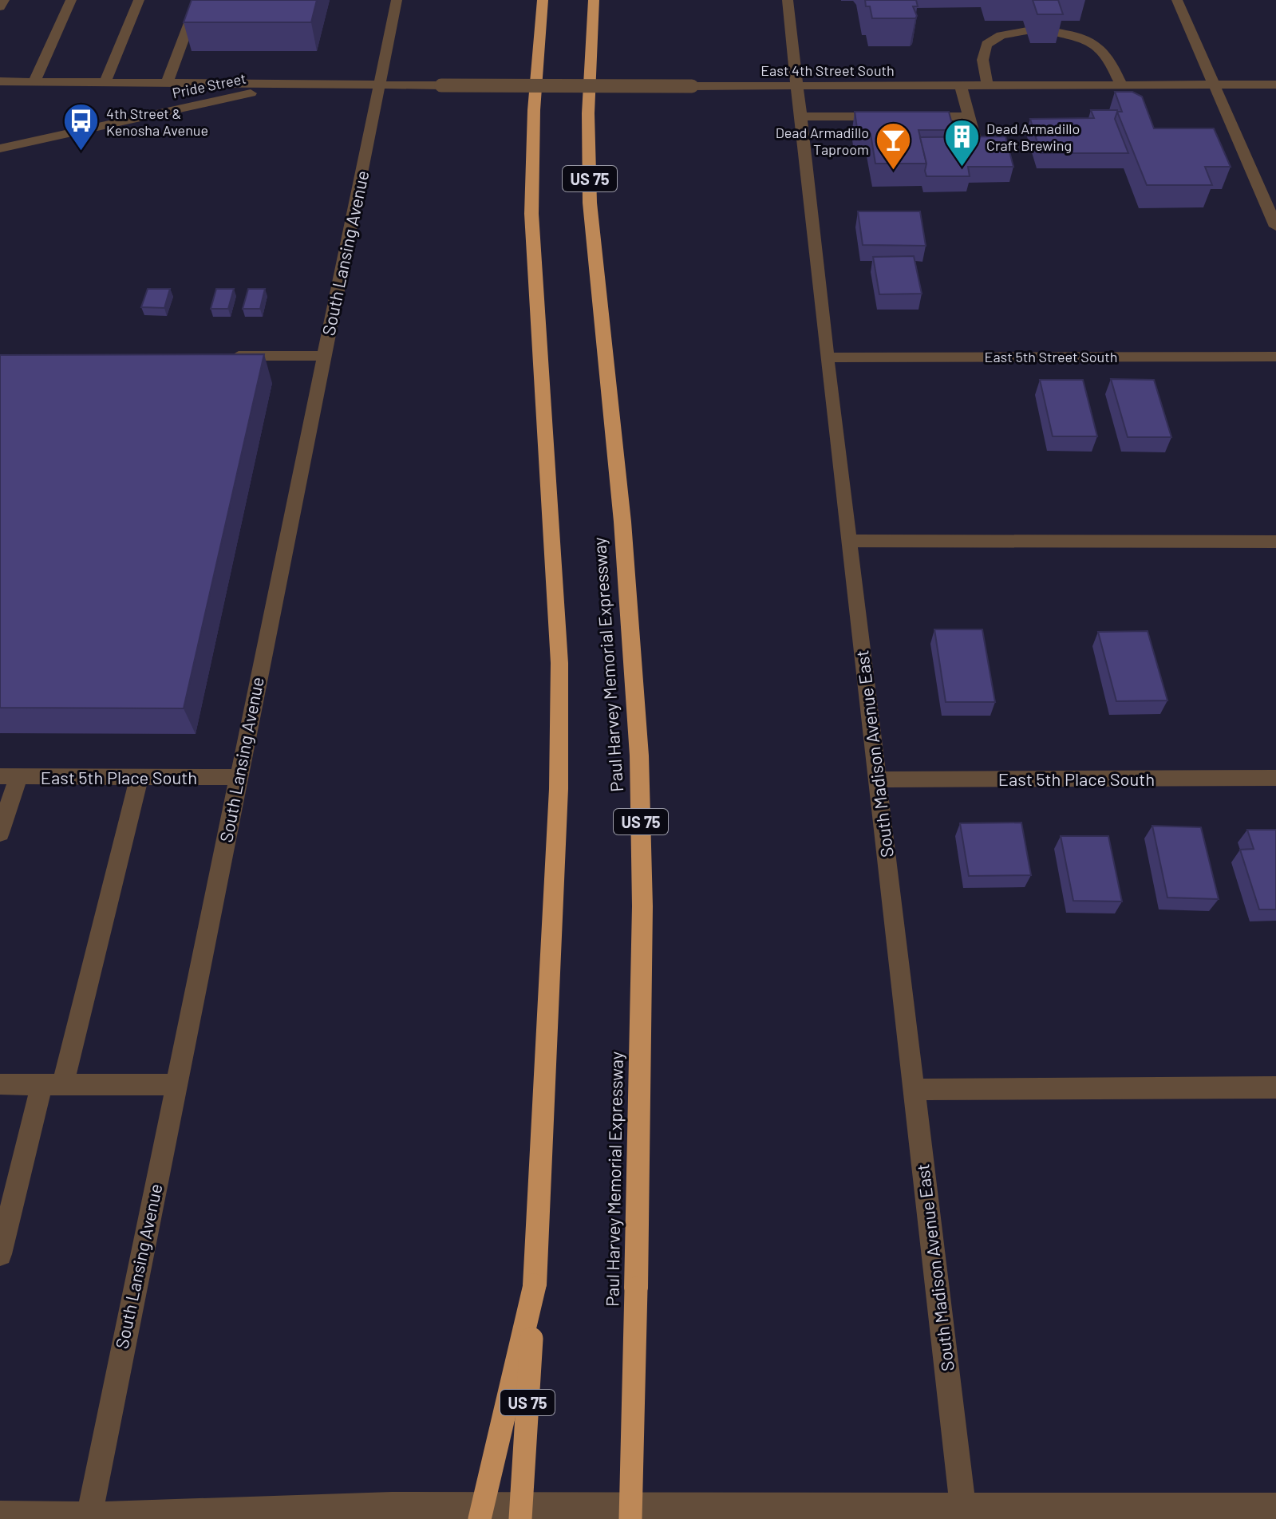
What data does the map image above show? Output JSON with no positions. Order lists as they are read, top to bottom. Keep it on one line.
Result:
{"streets":{"highway":["US 75","Paul Harvey Memorial Expressway"],"street":["East 4th Street South","Pride Street","South Lansing Avenue","East 5th Street South","South Madison Avenue East","East 5th Place South"]},"crossings":[["East 4th Street South","Pride Street"],["East 4th Street South","South Lansing Avenue"],["East 4th Street South","South Madison Avenue East"],["Pride Street","South Lansing Avenue"],["South Lansing Avenue","East 5th Place South"],["East 5th Street South","South Madison Avenue East"],["South Madison Avenue East","East 5th Place South"]],"places":{"bus stop":["4th Street & Kenosha Avenue"],"building":["Dead Armadillo Craft Brewing"],"bar":["Dead Armadillo Taproom"]}}
